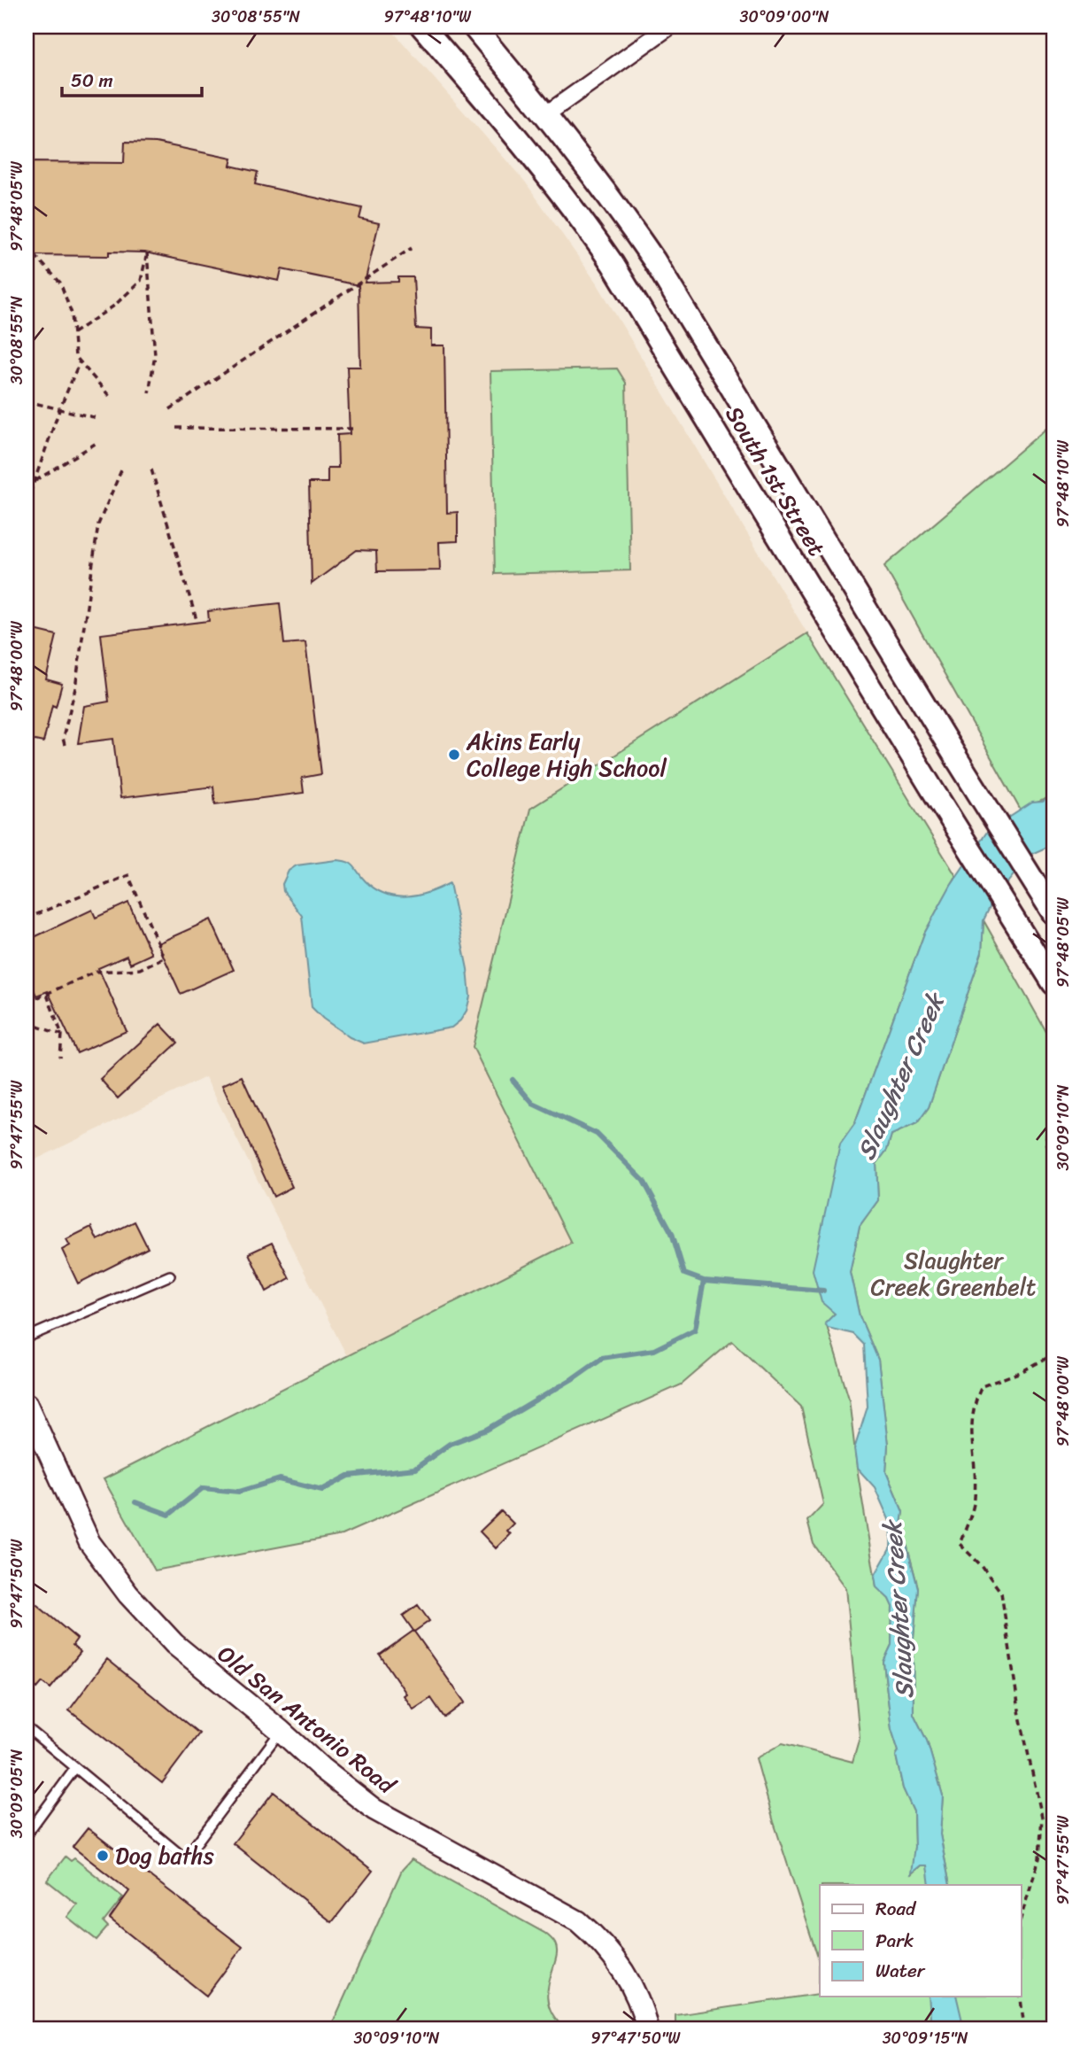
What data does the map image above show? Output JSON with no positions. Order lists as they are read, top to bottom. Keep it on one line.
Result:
{"streets":{"main road":["South 1st Street"],"street":["Old San Antonio Road"]},"water":["Slaughter Creek"],"parks":["Slaughter Creek Greenbelt"],"places":["Akins Early College High School","Dog baths"],"legend":["Road","Park","Water"],"scale_bar":"50 m","coordinates":["30°08'55\"N","97°48'10\"W","30°09'00\"N","97°48'05\"W","97°48'00\"W","97°47'55\"W","30°09'10\"N","97°47'50\"W","30°09'05\"N","30°09'15\"N"]}
